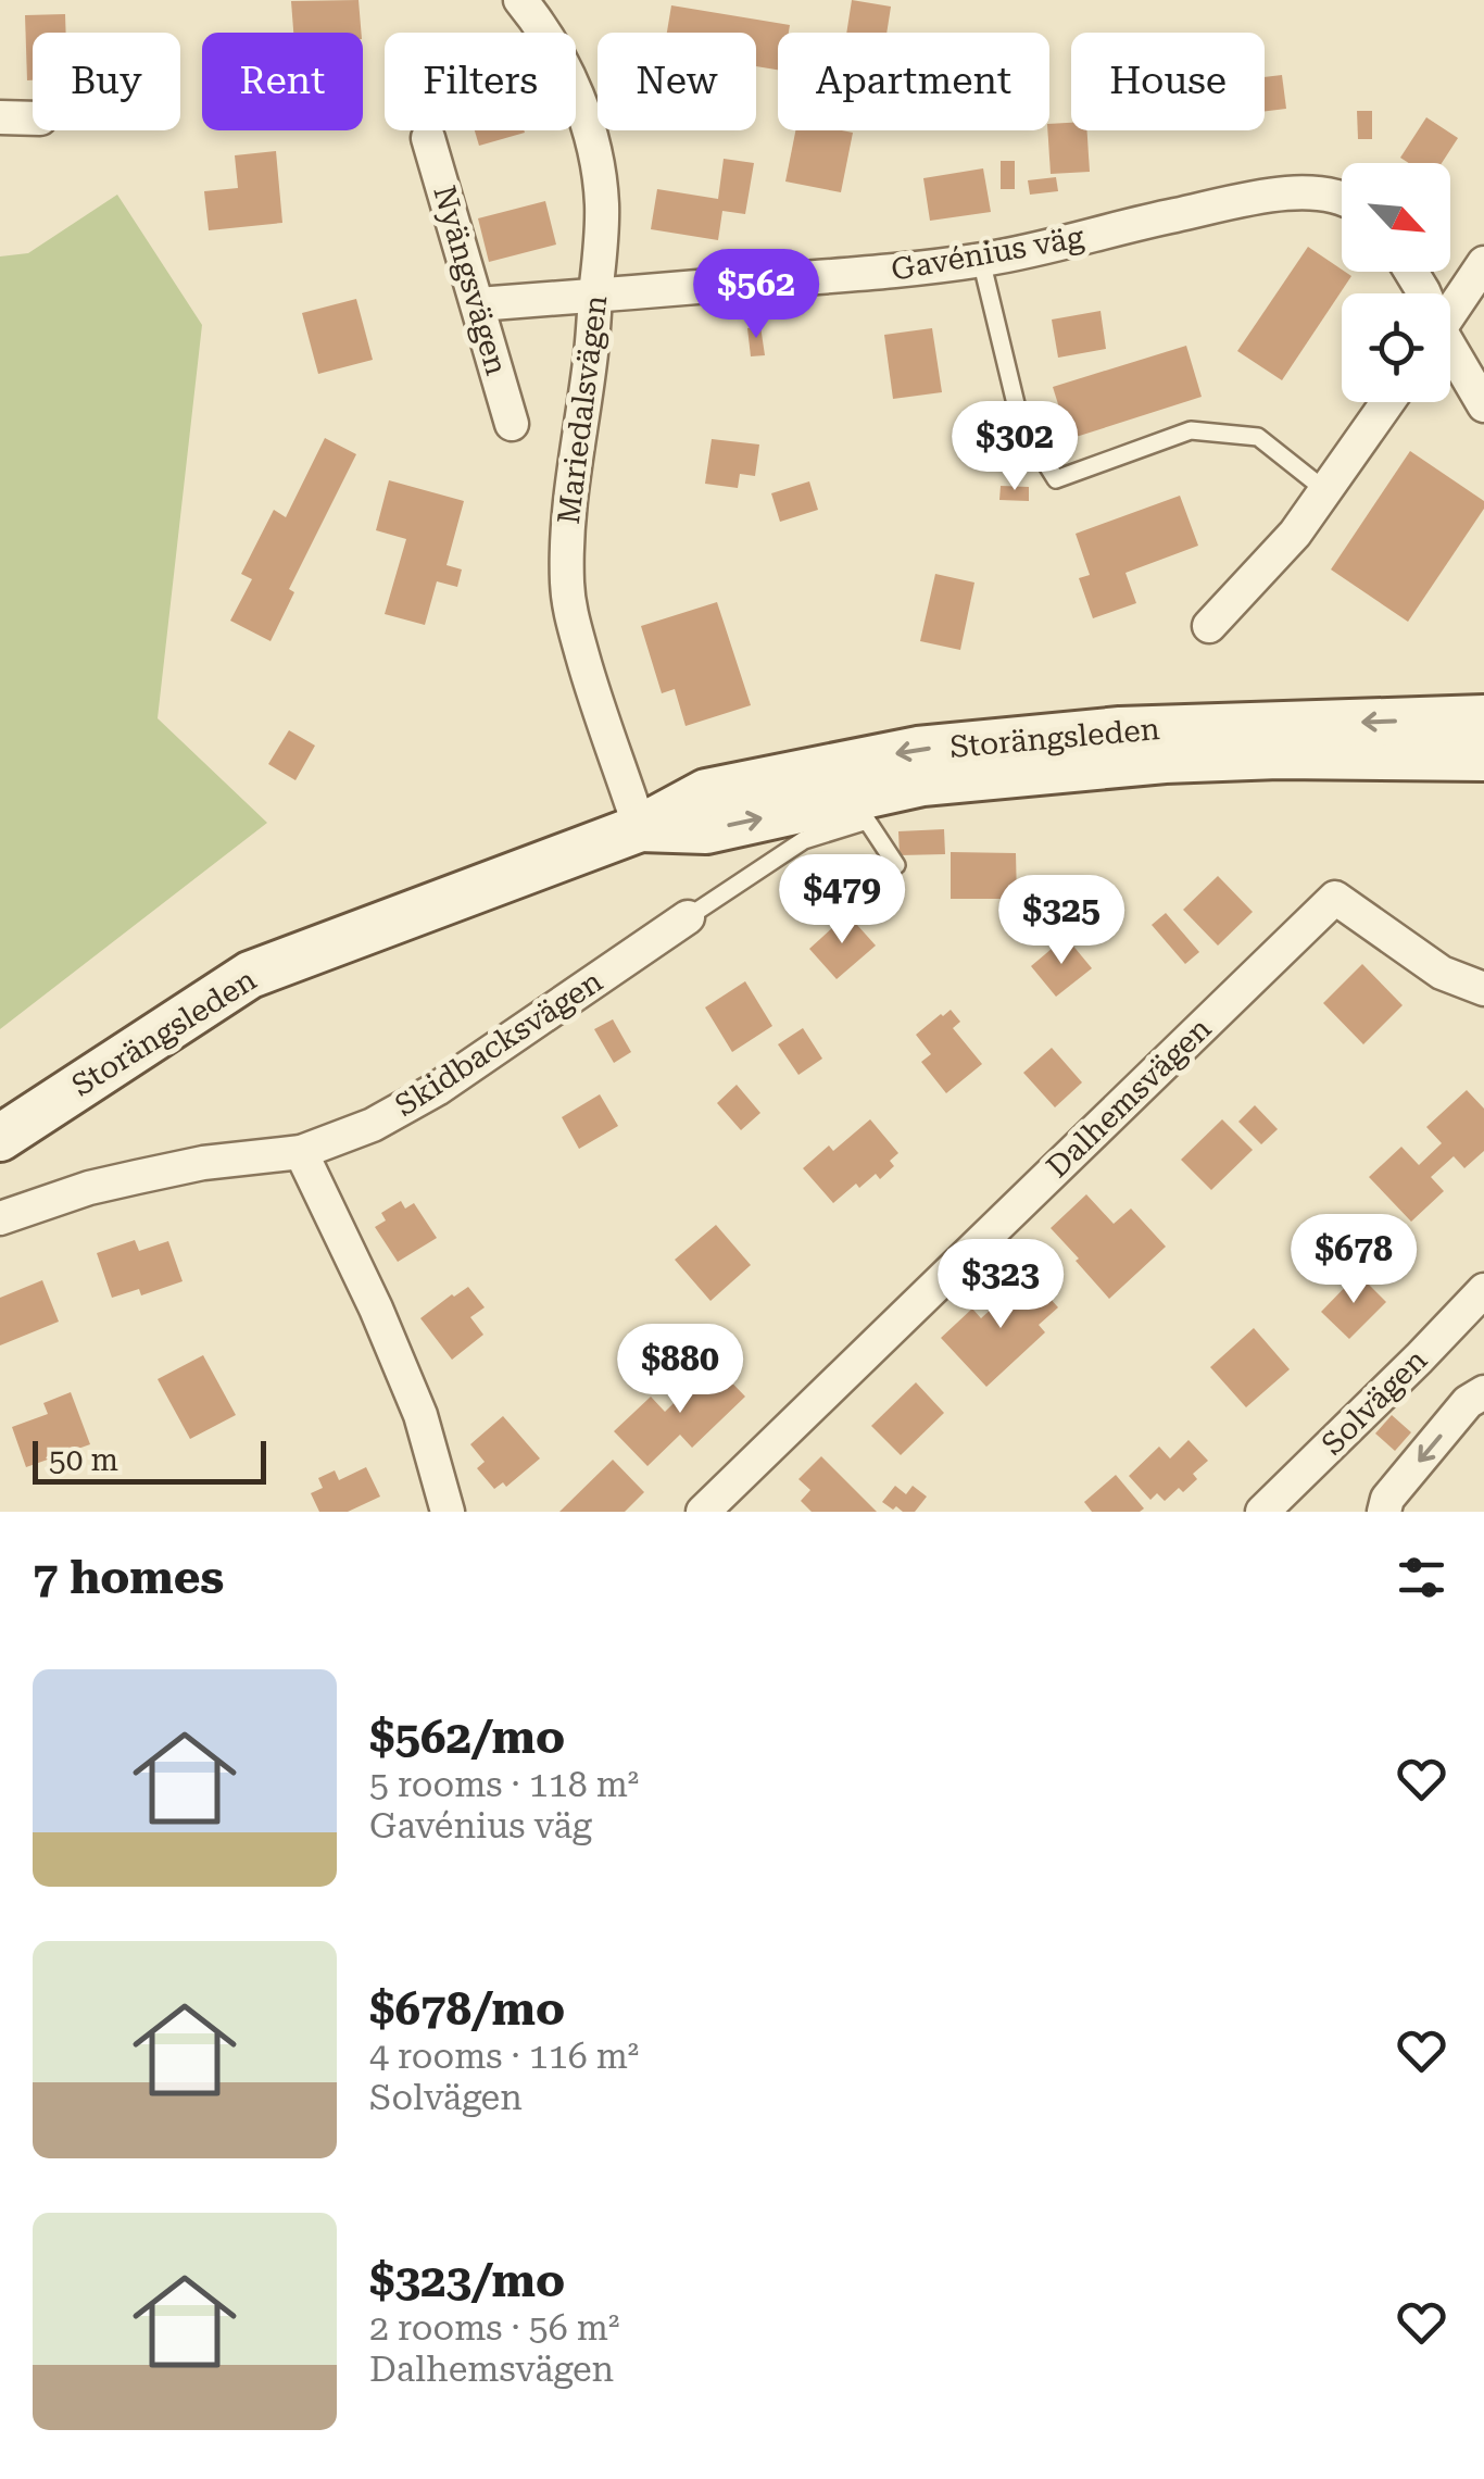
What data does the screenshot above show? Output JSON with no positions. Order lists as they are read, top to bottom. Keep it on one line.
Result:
{"streets":{"main road":["Storängsleden"],"street":["Gavénius väg","Nyängsvägen","Mariedalsvägen","Skidbacksvägen","Dalhemsvägen","Solvägen"]},"crossings":[["Gavénius väg","Nyängsvägen"],["Gavénius väg","Mariedalsvägen"],["Mariedalsvägen","Storängsleden"]],"scale_bar":"50 m","north":"bottom right","page":{"chip":["Buy","Rent","Filters","New","Apartment","House"],"price":["$562","$302","$479","$325","$678","$323","$880"],"scale":"50 m","heading":"7 homes","list":[{"name":"$562/mo","note":"5 rooms · 118 m² · Gavénius väg"},{"name":"$678/mo","note":"4 rooms · 116 m² · Solvägen"},{"name":"$323/mo","note":"2 rooms · 56 m² · Dalhemsvägen"}]}}
